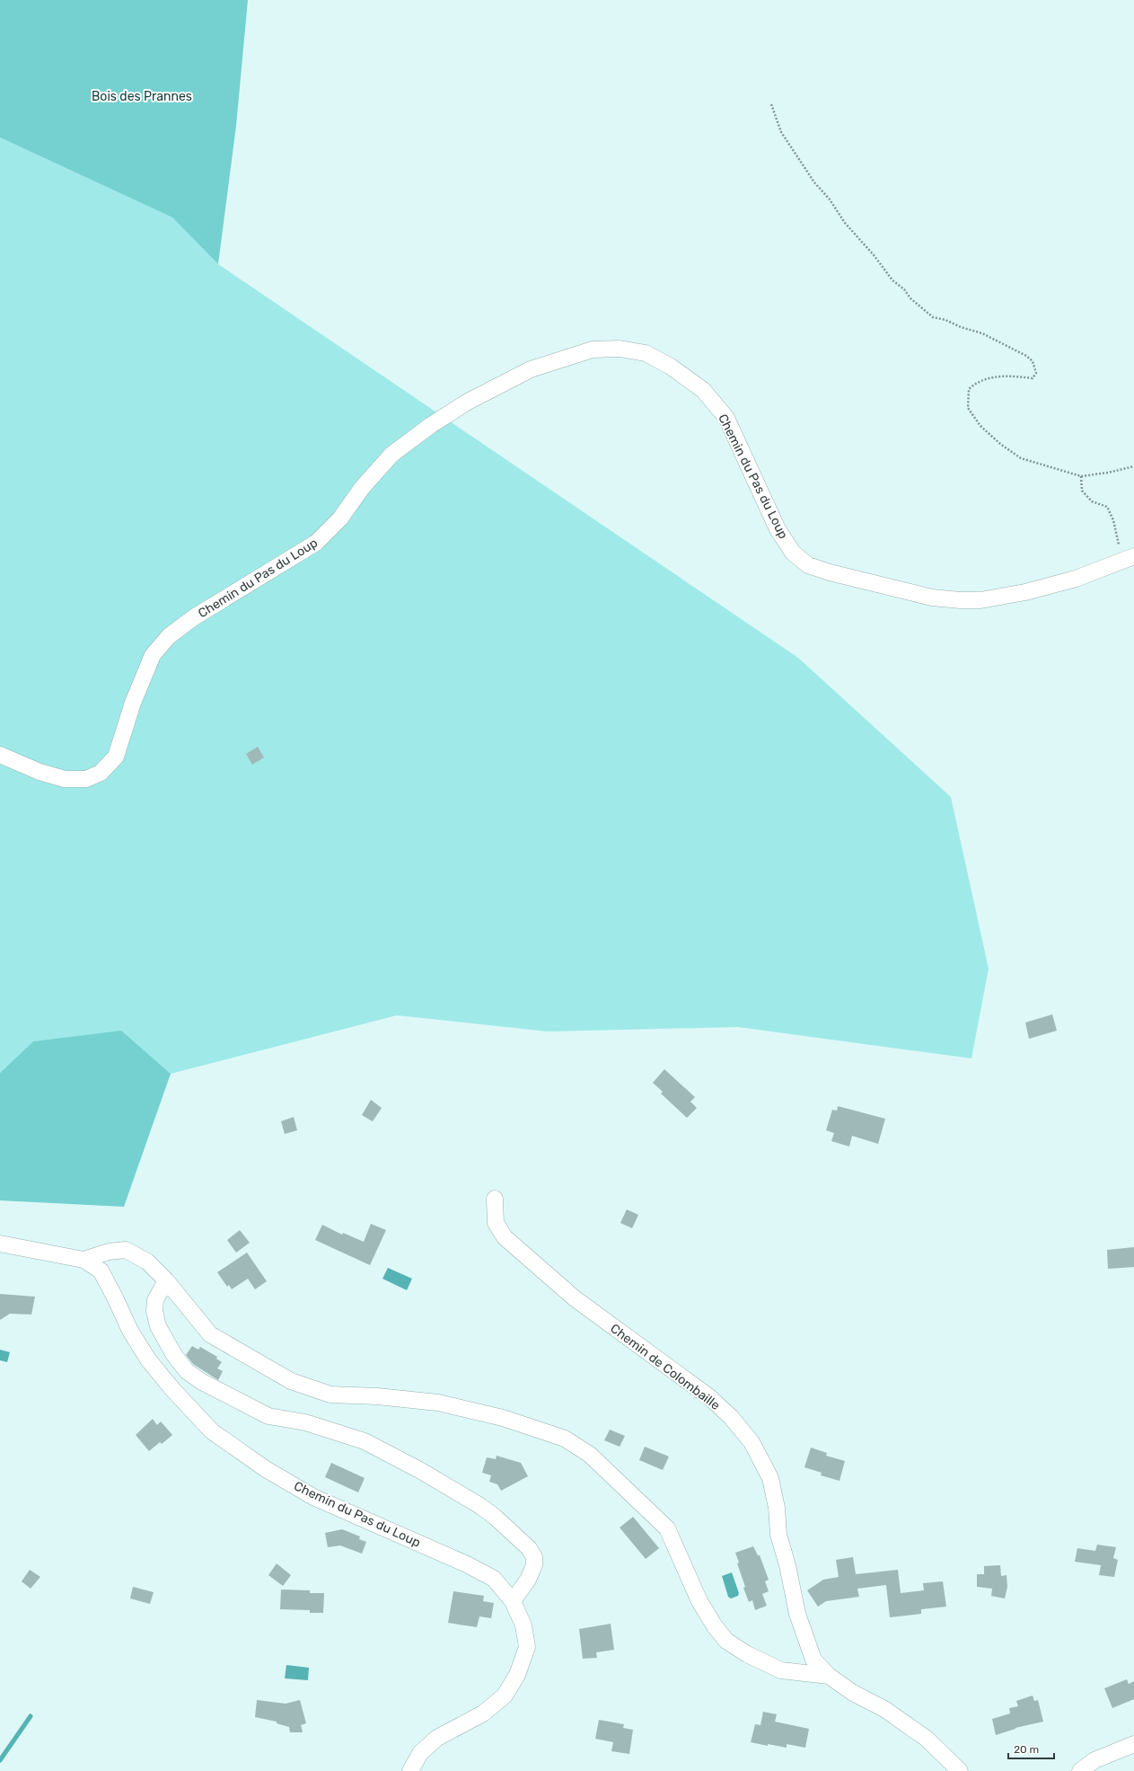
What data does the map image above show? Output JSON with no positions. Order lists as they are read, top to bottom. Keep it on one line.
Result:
{"streets":{"street":["Chemin du Pas du Loup","Chemin de Colombaille"]},"parks":["Bois des Prannes"],"scale_bar":"20 m"}
